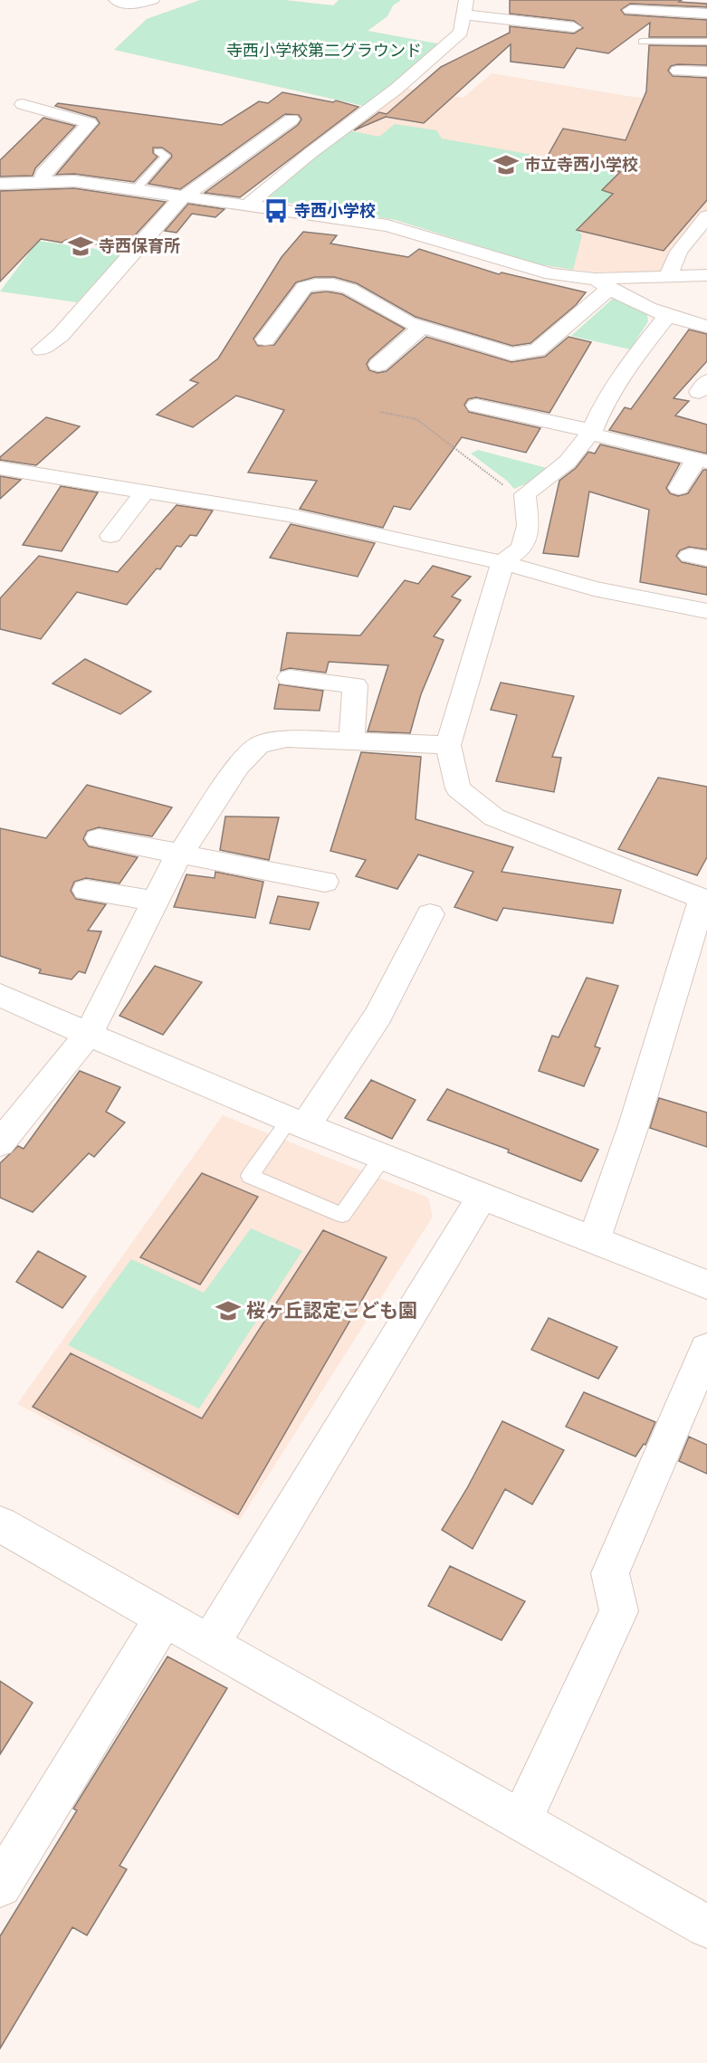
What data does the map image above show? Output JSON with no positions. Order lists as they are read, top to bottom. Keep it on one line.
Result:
{"parks":["寺西小学校第二グラウンド"],"places":{"school or university":["市立寺西小学校","寺西保育所","桜ヶ丘認定こども園"],"bus stop":["寺西小学校"]}}
